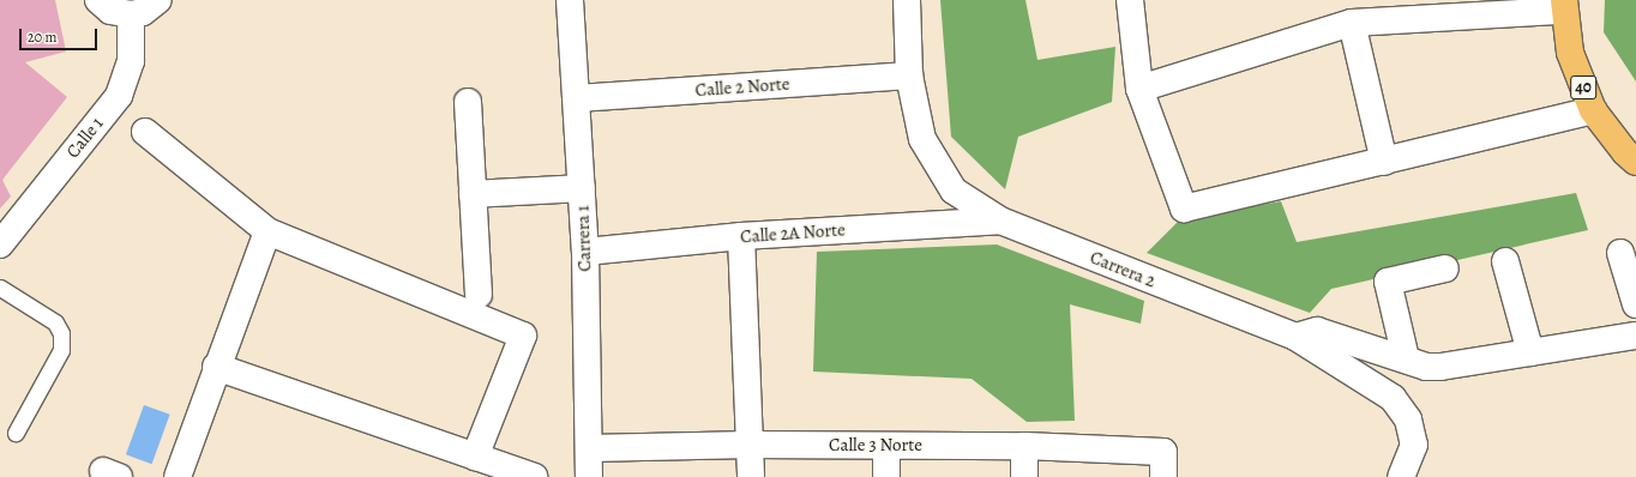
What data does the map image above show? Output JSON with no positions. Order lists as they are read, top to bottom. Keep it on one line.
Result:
{"streets":{"main road":["40"],"street":["Calle 2 Norte","Calle 1","Calle 2A Norte","Carrera 1","Carrera 2","Calle 3 Norte"]},"crossings":[["Calle 2 Norte","Carrera 1"],["Calle 2 Norte","Carrera 2"],["Calle 2A Norte","Carrera 1"],["Calle 2A Norte","Carrera 2"],["Carrera 1","Calle 3 Norte"]],"scale_bar":"20 m"}
